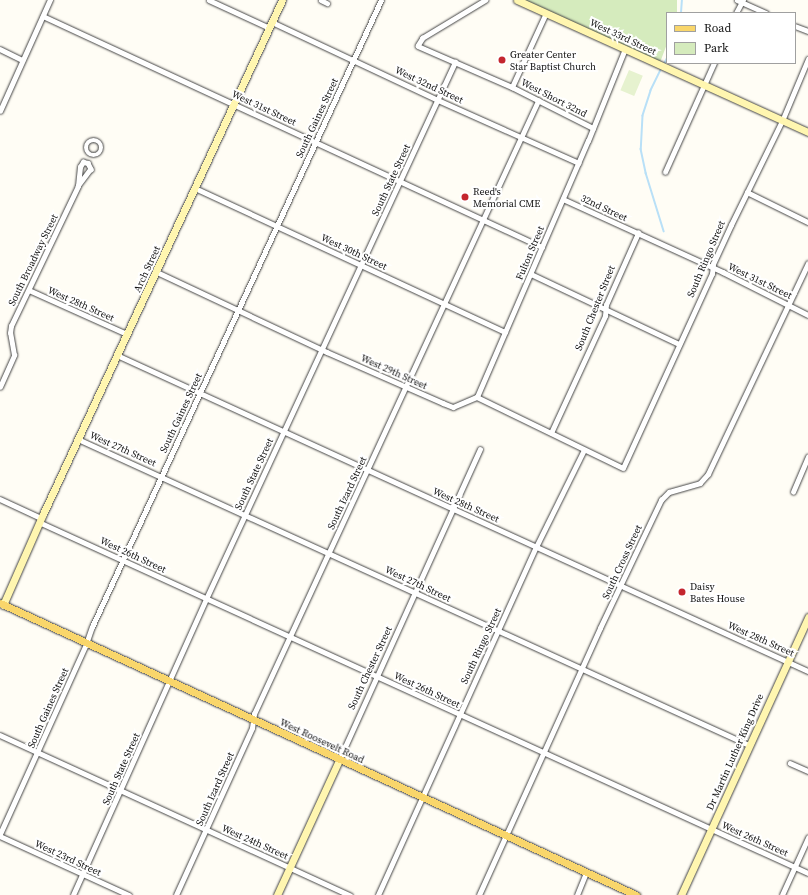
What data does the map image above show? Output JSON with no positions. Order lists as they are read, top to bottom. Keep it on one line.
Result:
{"streets":{"main road":["West 33rd Street","Arch Street","South Chester Street","West Roosevelt Road","Dr Martin Luther King Drive"],"street":["West 32nd Street","West Short 32nd","West 31st Street","South Gaines Street","South State Street","32nd Street","West 30th Street","Fulton Street","South Ringo Street","South Broadway Street","West 28th Street","West 29th Street","West 27th Street","South Izard Street","West 26th Street","South Cross Street","West 24th Street","West 23rd Street"]},"crossings":[["West 33rd Street","Fulton Street"],["West 33rd Street","South Ringo Street"],["West 32nd Street","South Gaines Street"],["West 32nd Street","South State Street"],["West 32nd Street","Fulton Street"],["West 32nd Street","Arch Street"],["West 32nd Street","South Izard Street"],["West Short 32nd","South State Street"],["West Short 32nd","Fulton Street"],["West Short 32nd","South Izard Street"],["West 31st Street","South Gaines Street"],["West 31st Street","South State Street"],["West 31st Street","32nd Street"],["West 31st Street","Fulton Street"],["West 31st Street","South Ringo Street"],["West 31st Street","Arch Street"],["West 31st Street","South Chester Street"],["West 31st Street","South Izard Street"],["West 31st Street","South Cross Street"],["South Gaines Street","West 30th Street"],["South Gaines Street","West 28th Street"],["South Gaines Street","West 29th Street"],["South Gaines Street","West 27th Street"],["South Gaines Street","West 26th Street"],["South Gaines Street","West Roosevelt Road"],["South Gaines Street","West 24th Street"],["South Gaines Street","West 23rd Street"],["South State Street","West 30th Street"],["South State Street","West 28th Street"],["South State Street","West 29th Street"],["South State Street","West 27th Street"],["South State Street","West 26th Street"],["South State Street","West Roosevelt Road"],["South State Street","West 24th Street"],["South State Street","West 23rd Street"],["32nd Street","Fulton Street"],["32nd Street","South Chester Street"],["West 30th Street","Fulton Street"],["West 30th Street","Arch Street"],["West 30th Street","South Izard Street"],["Fulton Street","West 29th Street"],["South Ringo Street","West 28th Street"],["South Ringo Street","West 27th Street"],["South Ringo Street","West 26th Street"],["South Ringo Street","West Roosevelt Road"],["South Broadway Street","West 28th Street"],["Arch Street","West 28th Street"],["Arch Street","West 29th Street"],["Arch Street","West 27th Street"],["Arch Street","West 26th Street"],["Arch Street","West Roosevelt Road"],["West 28th Street","South Chester Street"],["West 28th Street","South Izard Street"],["West 28th Street","South Cross Street"],["West 28th Street","Dr Martin Luther King Drive"],["South Chester Street","West 27th Street"],["South Chester Street","West 26th Street"],["South Chester Street","West Roosevelt Road"],["South Chester Street","West 24th Street"],["West 29th Street","South Izard Street"],["West 27th Street","South Izard Street"],["West 27th Street","South Cross Street"],["West 27th Street","Dr Martin Luther King Drive"],["South Izard Street","West 26th Street"],["South Izard Street","West Roosevelt Road"],["South Izard Street","West 24th Street"],["West 26th Street","South Cross Street"],["West 26th Street","Dr Martin Luther King Drive"],["South Cross Street","West Roosevelt Road"]],"places":["Greater Center Star Baptist Church","Reed's Memorial CME","Daisy Bates House"],"legend":["Road","Park"]}
